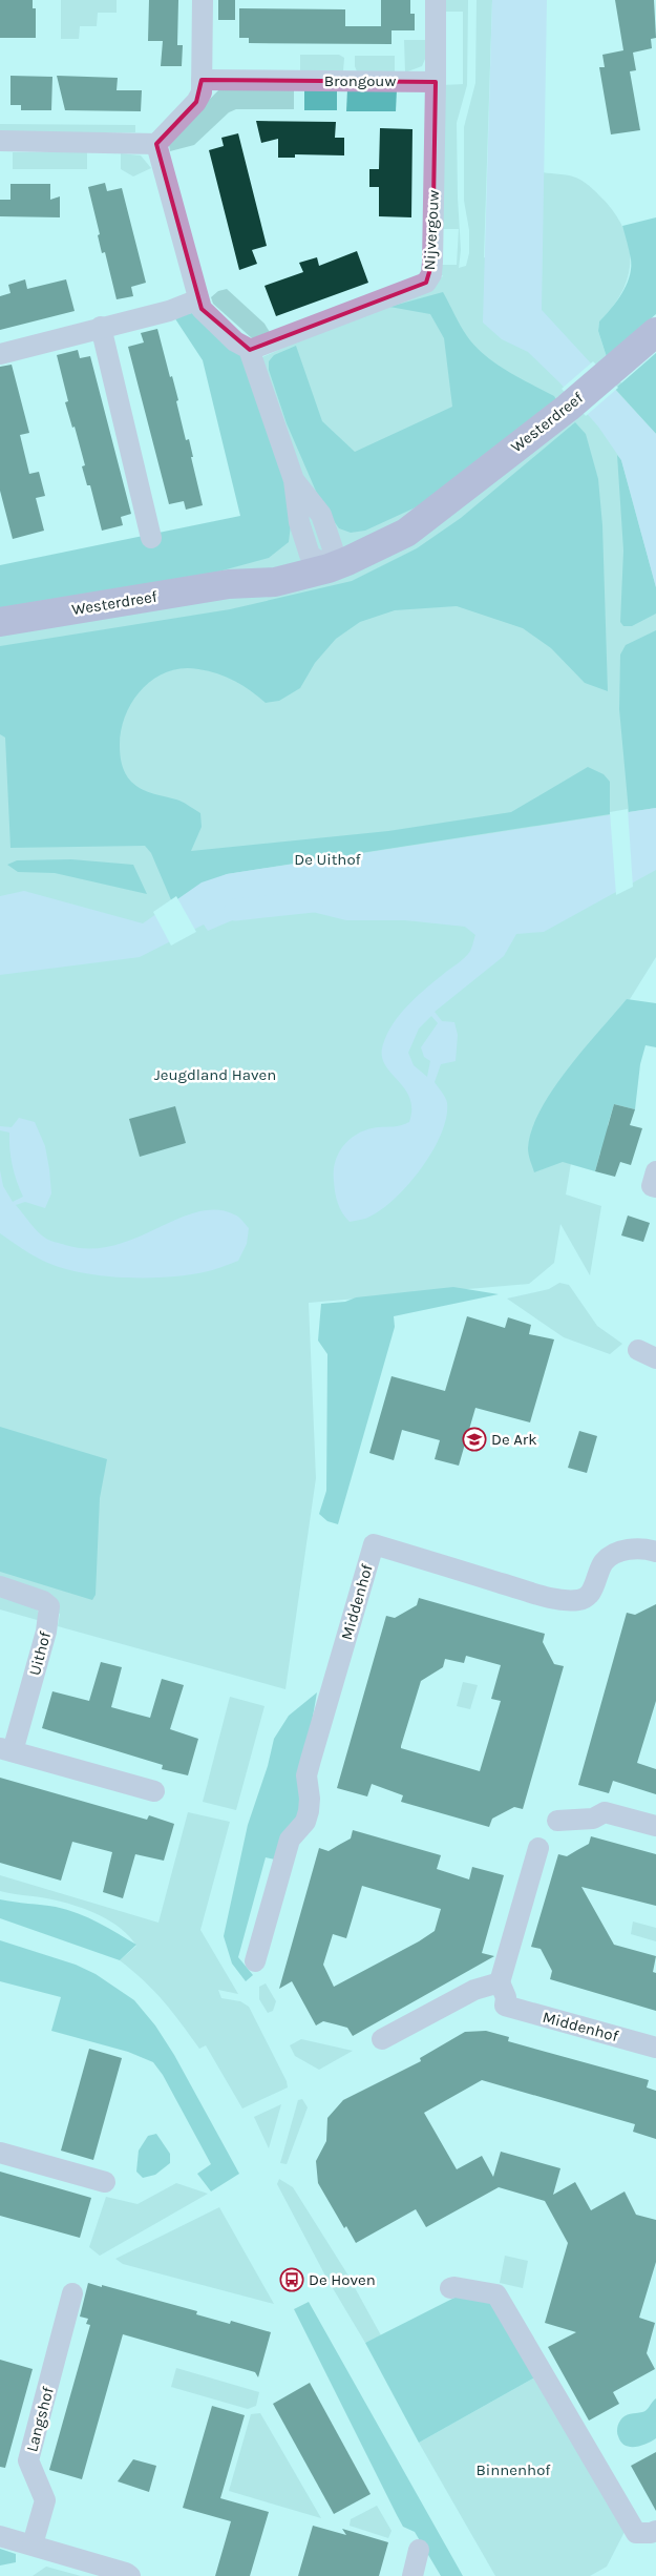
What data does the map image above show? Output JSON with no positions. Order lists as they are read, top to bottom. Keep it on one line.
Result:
{"streets":{"main road":["Westerdreef"],"street":["Brongouw","Nijvergouw","Middenhof","Uithof","Langshof"]},"crossings":[["Brongouw","Nijvergouw"]],"parks":["De Uithof","Jeugdland Haven","Binnenhof"],"places":{"school or university":["De Ark"],"bus stop":["De Hoven"]}}
